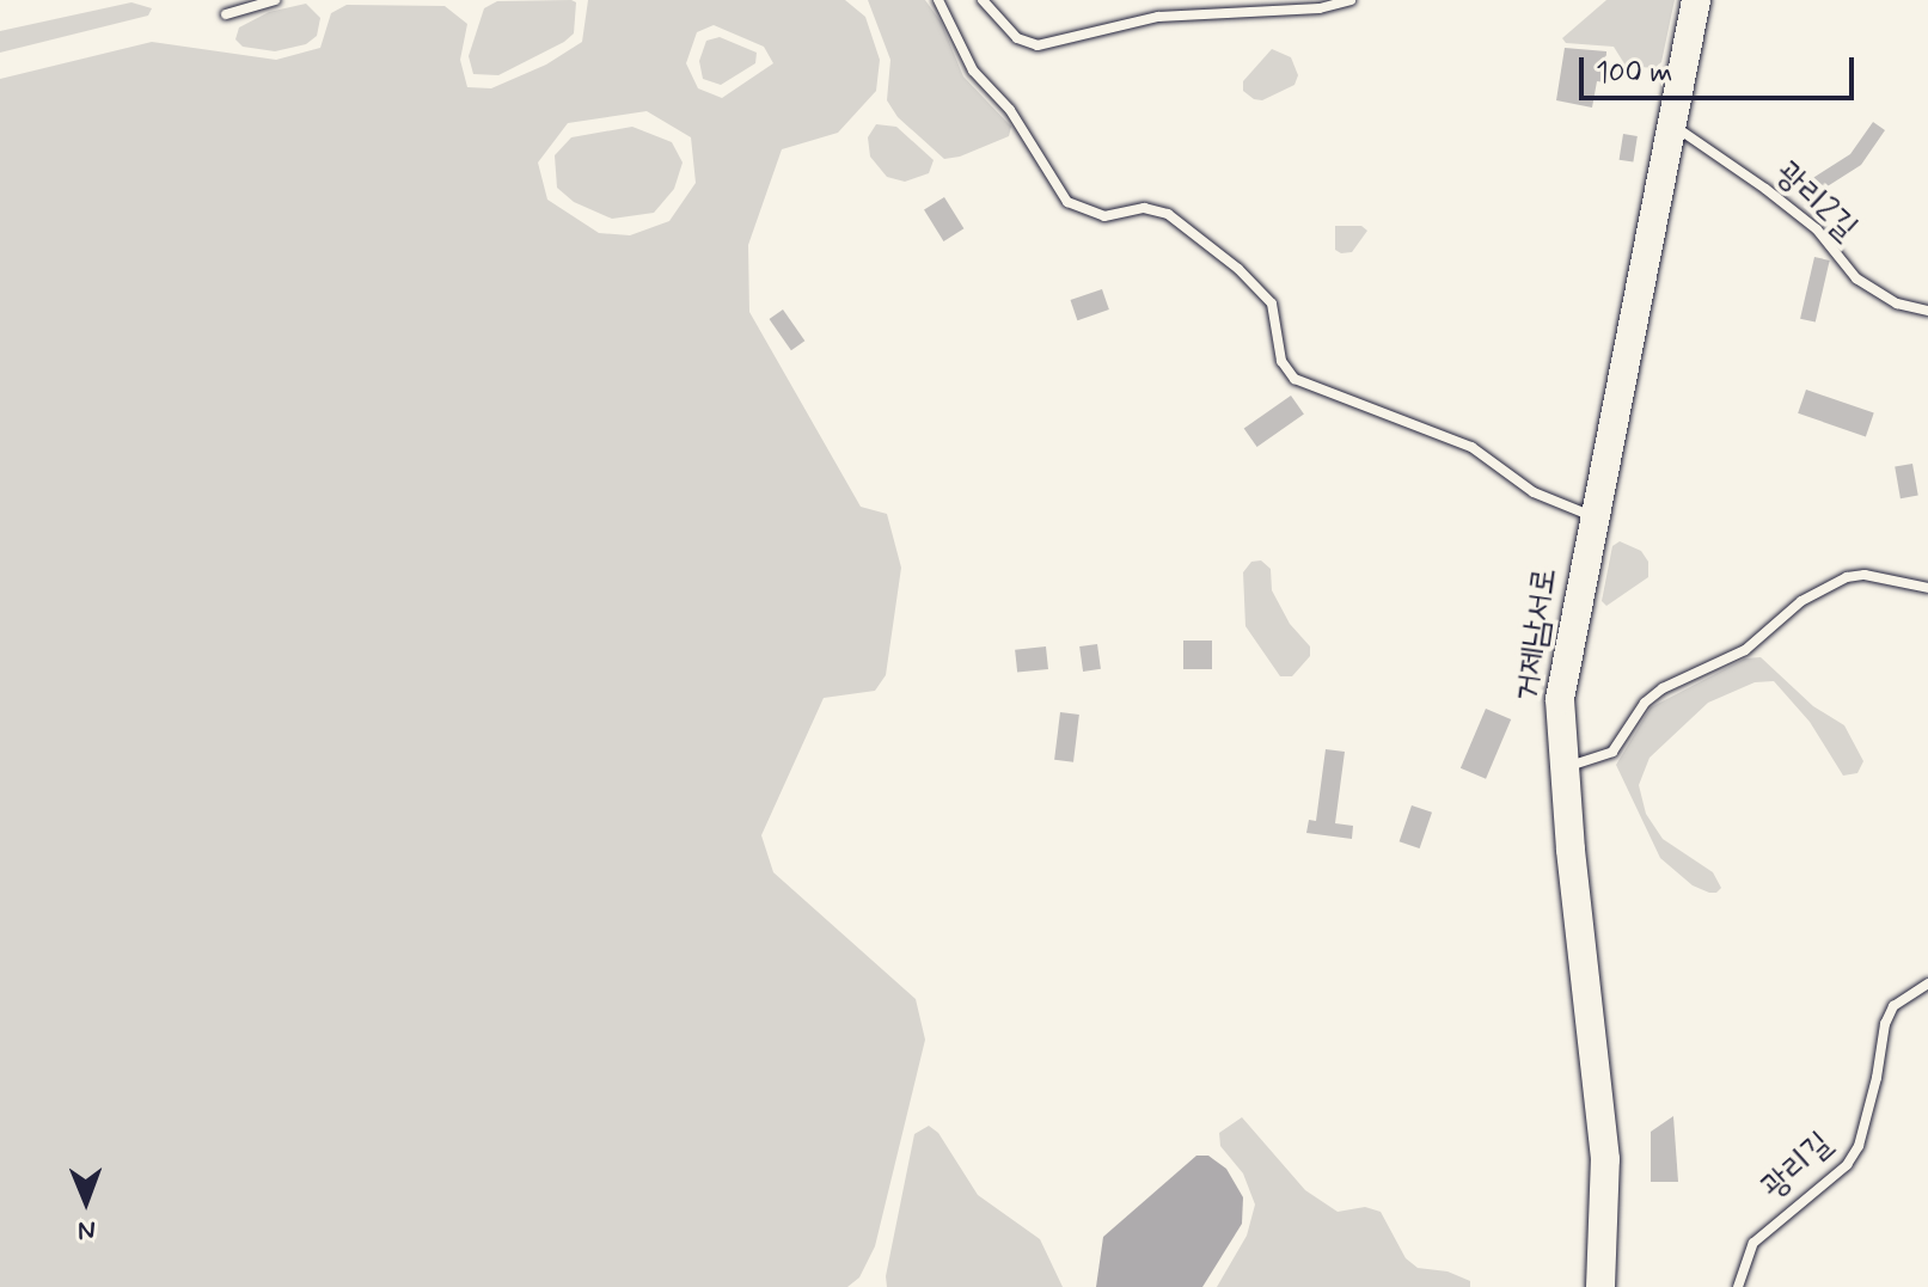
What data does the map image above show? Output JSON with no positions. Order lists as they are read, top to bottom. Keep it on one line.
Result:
{"streets":{"main road":["거제남서로"],"lane":["광리2길","광리길"]},"crossings":[["광리2길","거제남서로"]],"scale_bar":"100 m","north":"bottom"}
